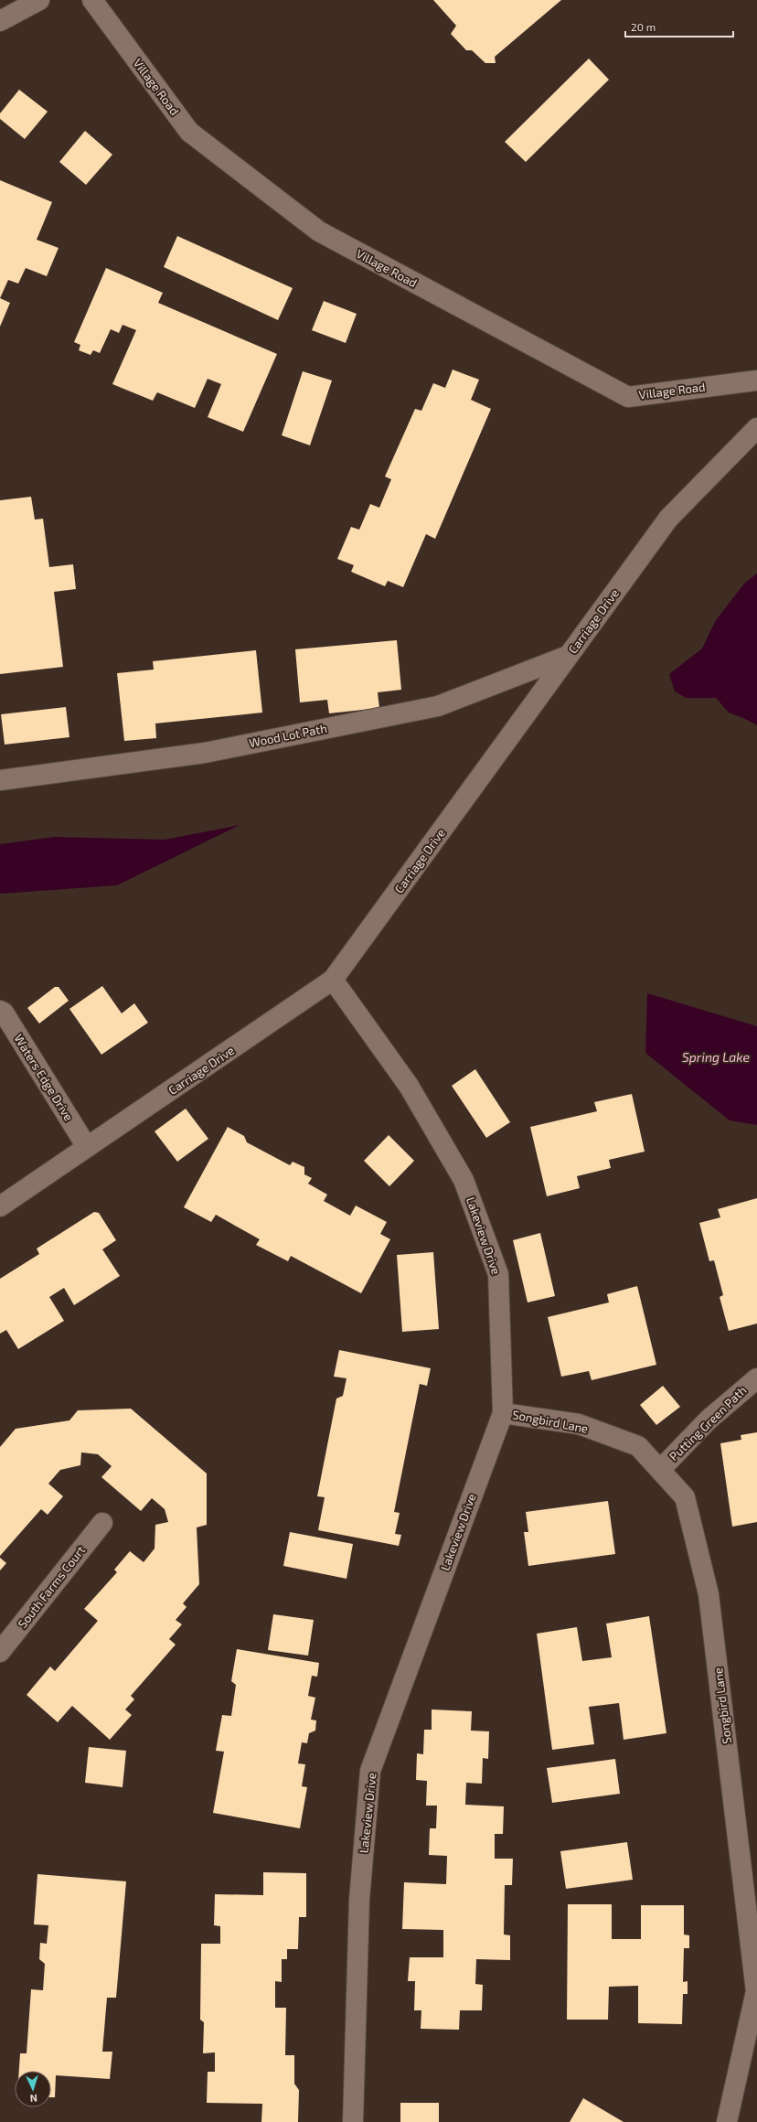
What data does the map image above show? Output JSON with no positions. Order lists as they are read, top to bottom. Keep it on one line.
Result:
{"streets":{"street":["Village Road","Carriage Drive","Wood Lot Path","Waters Edge Drive","Lakeview Drive","Songbird Lane","Putting Green Path","South Farms Court"]},"crossings":[["Carriage Drive","Wood Lot Path"],["Carriage Drive","Waters Edge Drive"],["Carriage Drive","Lakeview Drive"],["Lakeview Drive","Songbird Lane"],["Songbird Lane","Putting Green Path"]],"water":["Spring Lake"],"scale_bar":"20 m","north":"bottom"}
